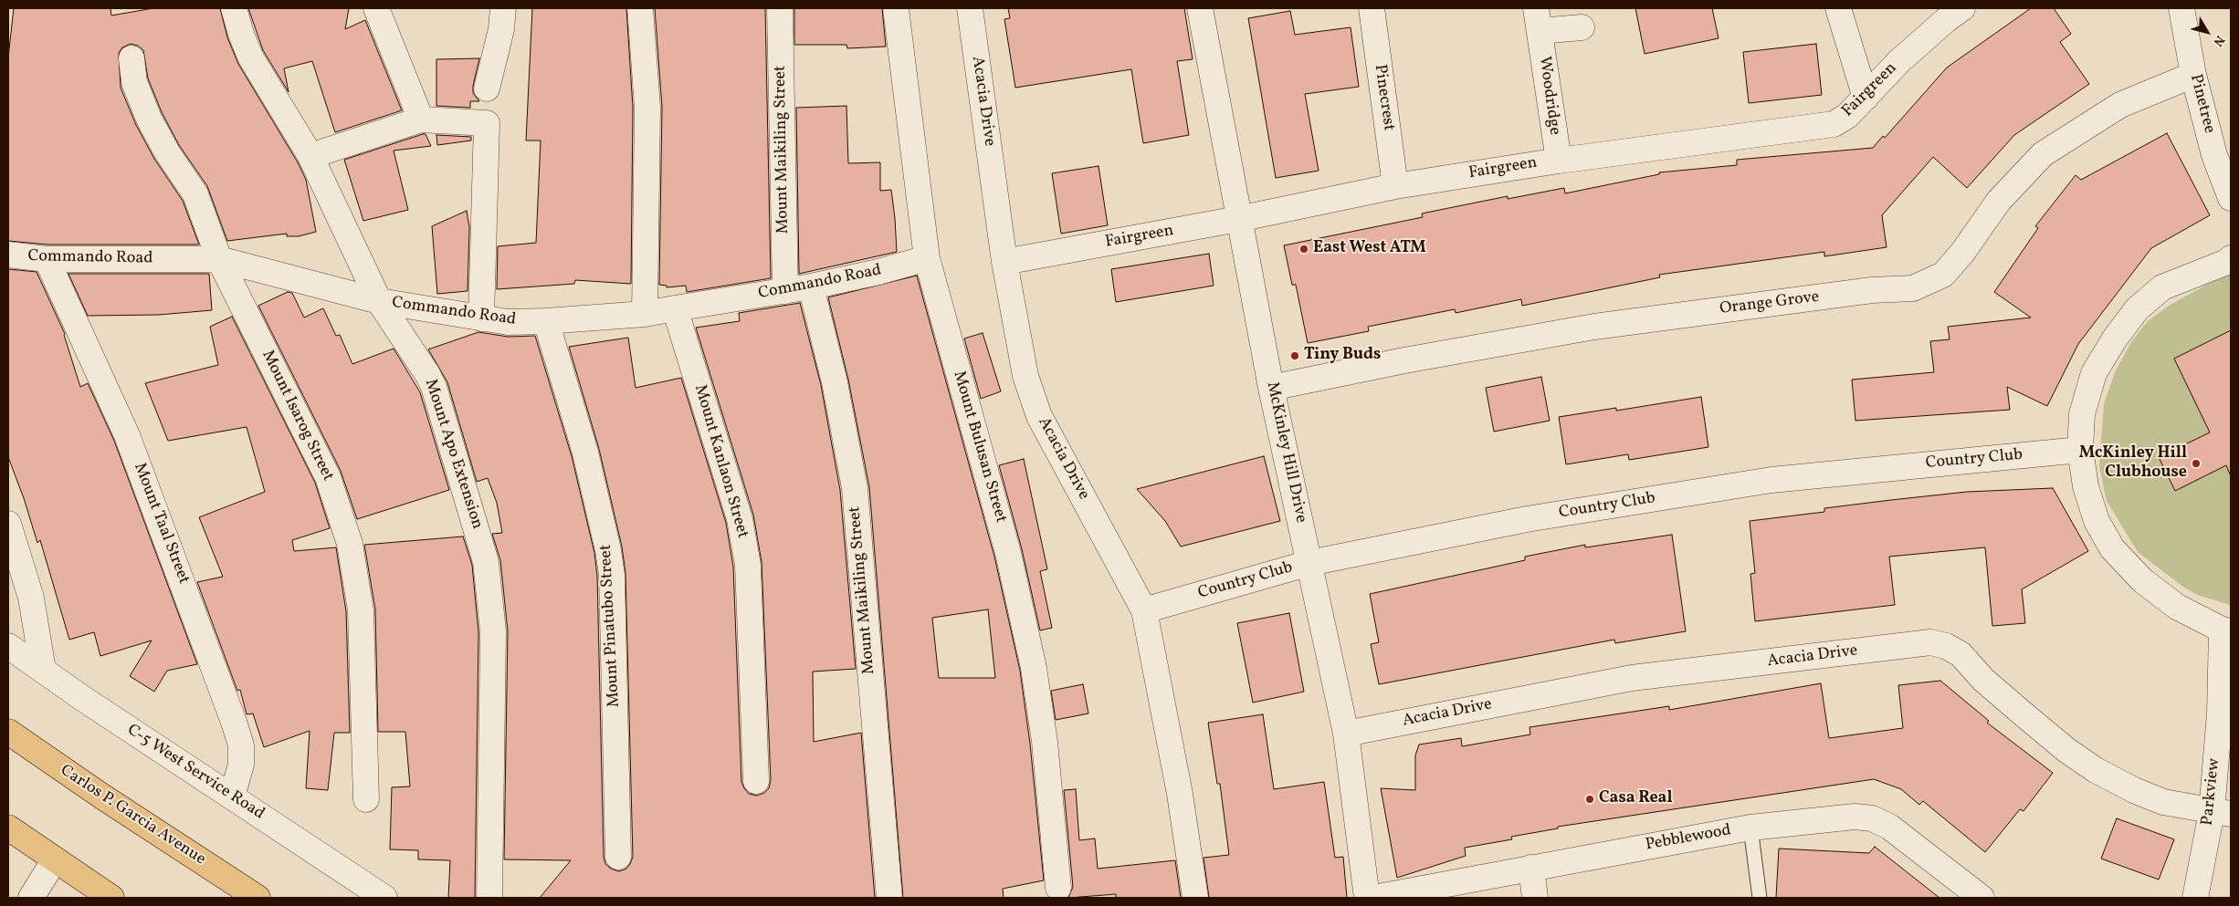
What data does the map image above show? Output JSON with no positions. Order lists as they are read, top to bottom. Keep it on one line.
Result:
{"streets":{"main road":["Carlos P. Garcia Avenue"],"street":["Fairgreen","Woodridge","Pinecrest","Acacia Drive","Pinetree","Mount Maikiling Street","Commando Road","Orange Grove","Mount Isarog Street","Mount Bulusan Street","McKinley Hill Drive","Mount Apo Extension","Country Club","Mount Kanlaon Street","Mount Taal Street","Mount Pinatubo Street","C-5 West Service Road","Parkview","Pebblewood"]},"crossings":[["Fairgreen","Woodridge"],["Fairgreen","Pinecrest"],["Fairgreen","Acacia Drive"],["Fairgreen","McKinley Hill Drive"],["Acacia Drive","McKinley Hill Drive"],["Acacia Drive","Country Club"],["Acacia Drive","Parkview"],["Pinetree","Orange Grove"],["Mount Maikiling Street","Commando Road"],["Commando Road","Mount Isarog Street"],["Commando Road","Mount Bulusan Street"],["Commando Road","Mount Apo Extension"],["Commando Road","Mount Kanlaon Street"],["Commando Road","Mount Taal Street"],["Commando Road","Mount Pinatubo Street"],["Orange Grove","McKinley Hill Drive"],["McKinley Hill Drive","Country Club"],["Mount Taal Street","C-5 West Service Road"]],"places":["East West ATM","Tiny Buds","McKinley Hill Clubhouse","Casa Real"],"north":"bottom right"}
